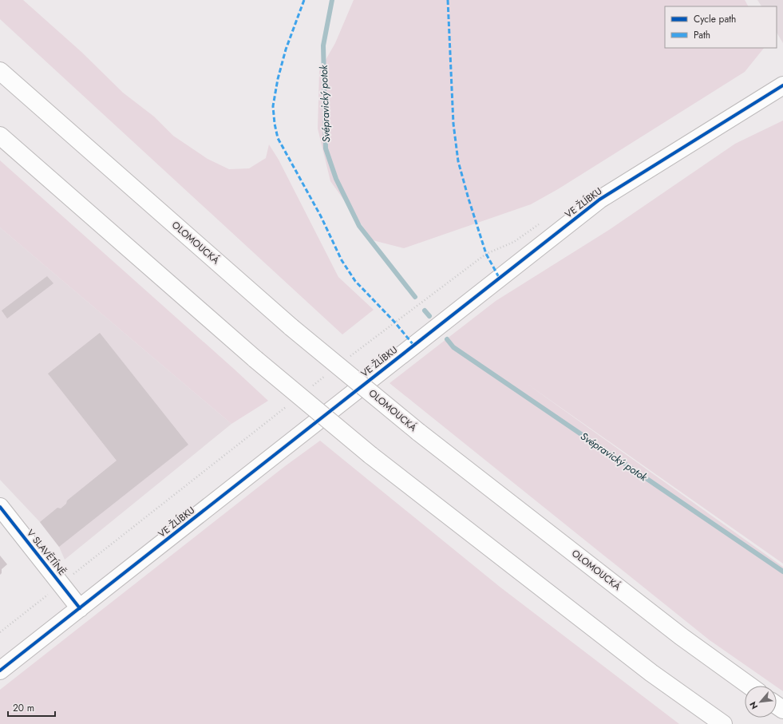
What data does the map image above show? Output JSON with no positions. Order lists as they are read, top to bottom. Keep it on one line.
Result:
{"streets":{"main road":["VE ŽLÍBKU","OLOMOUCKÁ","V SLAVĚTÍNĚ"]},"crossings":[["VE ŽLÍBKU","V SLAVĚTÍNĚ"]],"water":["Svépravický potok"],"legend":["Cycle path","Path"],"scale_bar":"20 m","north":"bottom left"}
